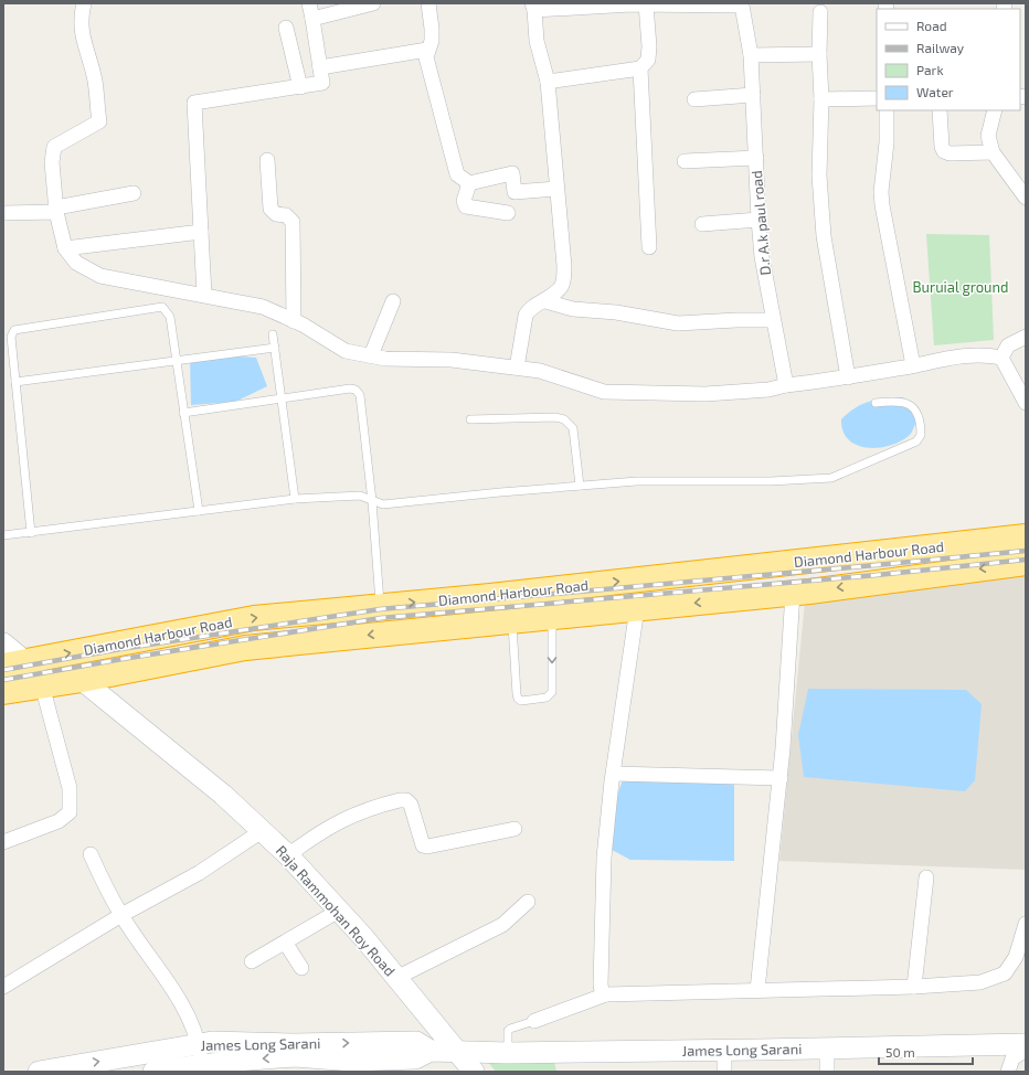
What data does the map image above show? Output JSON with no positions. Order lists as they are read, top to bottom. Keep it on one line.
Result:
{"streets":{"highway":["Diamond Harbour Road"],"main road":["Raja Rammohan Roy Road","James Long Sarani"],"street":["D.r A.k paul road"]},"crossings":[["Diamond Harbour Road","Raja Rammohan Roy Road"],["Raja Rammohan Roy Road","James Long Sarani"]],"parks":["Buruial ground"],"legend":["Road","Railway","Park","Water"],"scale_bar":"50 m"}
